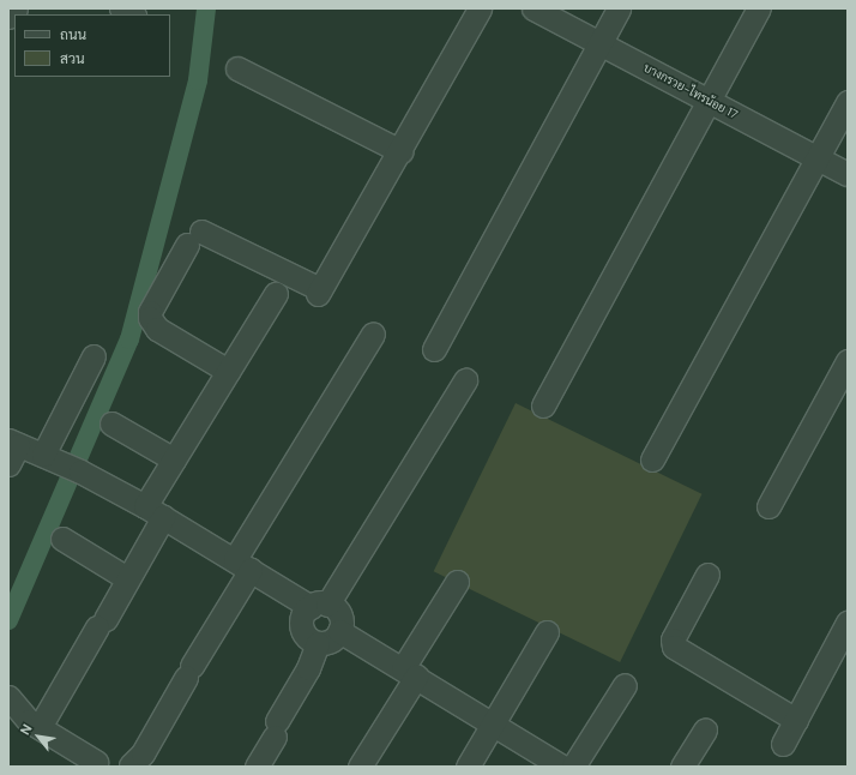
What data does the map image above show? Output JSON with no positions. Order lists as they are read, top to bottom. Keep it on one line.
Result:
{"streets":{"street":["บางกรวย-ไทรน้อย 17"]},"legend":["ถนน","สวน"],"north":"top left"}
